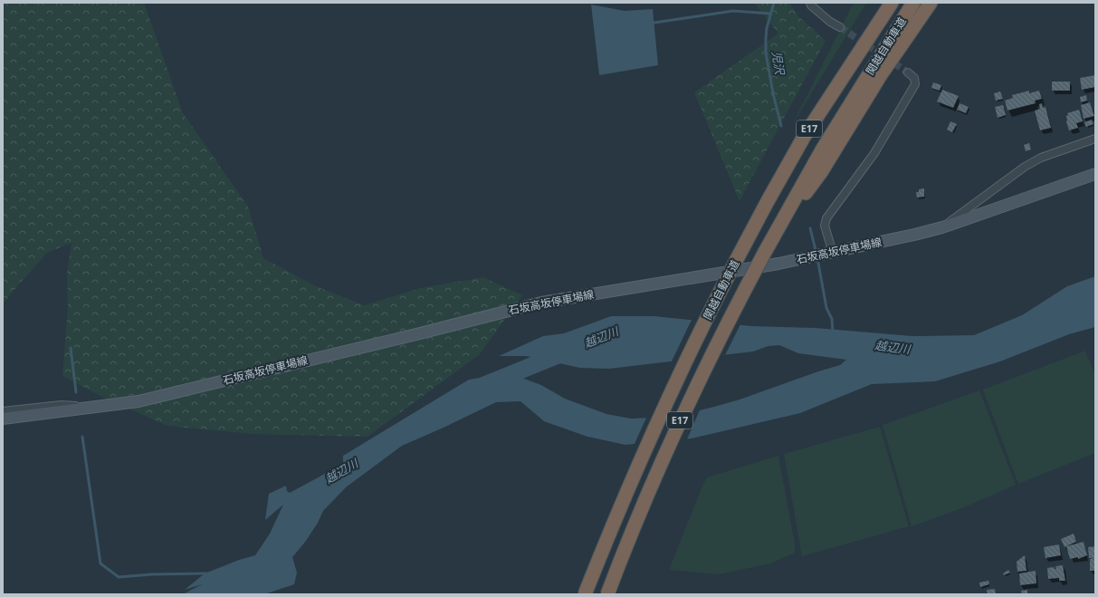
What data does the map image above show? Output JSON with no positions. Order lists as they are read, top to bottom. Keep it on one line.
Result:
{"streets":{"highway":["関越自動車道","E17"],"main road":["石坂高坂停車場線"]},"water":["児沢","越辺川"]}
